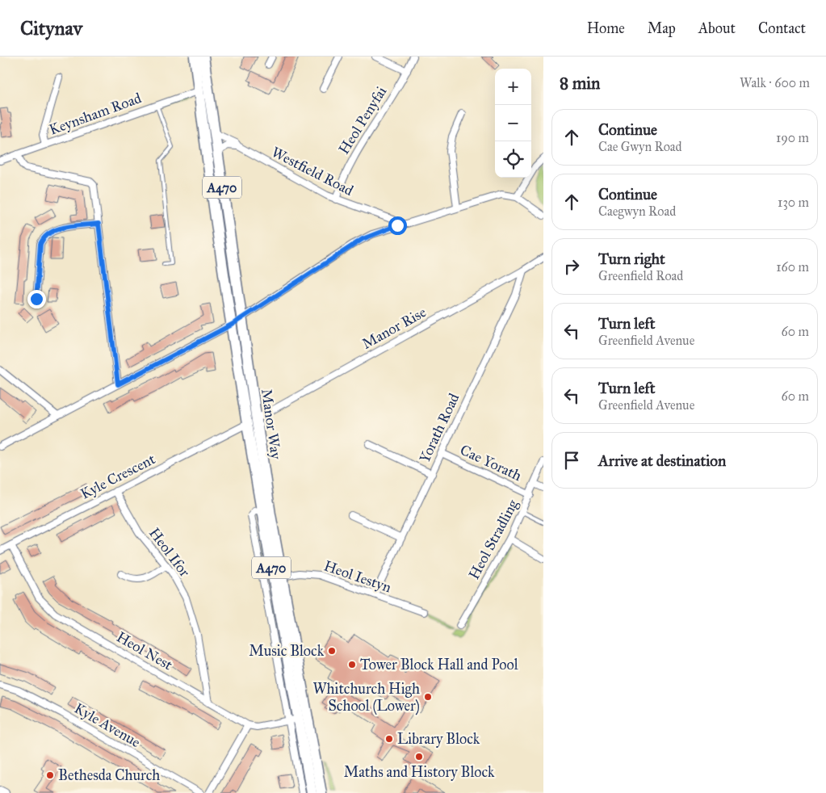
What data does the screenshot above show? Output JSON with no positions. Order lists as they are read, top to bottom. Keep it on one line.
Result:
{"streets":{"highway":["A470","Manor Way"],"street":["Keynsham Road","Heol Penyfai","Westfield Road","Manor Rise","Yorath Road","Cae Yorath","Kyle Crescent","Heol Stradling","Heol Ifor","Heol Iestyn","Heol Nest","Kyle Avenue"]},"crossings":[["Keynsham Road","Manor Way"],["Heol Penyfai","Westfield Road"],["Westfield Road","Manor Way"],["Manor Rise","Manor Way"],["Manor Rise","Yorath Road"],["Manor Rise","Kyle Crescent"],["Manor Way","Kyle Crescent"],["Manor Way","Heol Iestyn"],["Yorath Road","Cae Yorath"],["Yorath Road","Heol Iestyn"],["Cae Yorath","Heol Stradling"],["Kyle Crescent","Heol Ifor"],["Kyle Crescent","Heol Nest"],["Heol Ifor","Heol Nest"]],"places":["Music Block","Tower Block Hall and Pool","Whitchurch High School (Lower)","Library Block","Maths and History Block","Bethesda Church"],"page":{"header":"Citynav","nav":["Home","Map","About","Contact"],"heading":["8 min","Walk · 600 m"],"map_buttons":["+","−"],"list":[["Continue","Cae Gwyn Road","190 m"],["Continue","Caegwyn Road","130 m"],["Turn right","Greenfield Road","160 m"],["Turn left","Greenfield Avenue","60 m"],["Turn left","Greenfield Avenue","60 m"],"Arrive at destination"]}}
